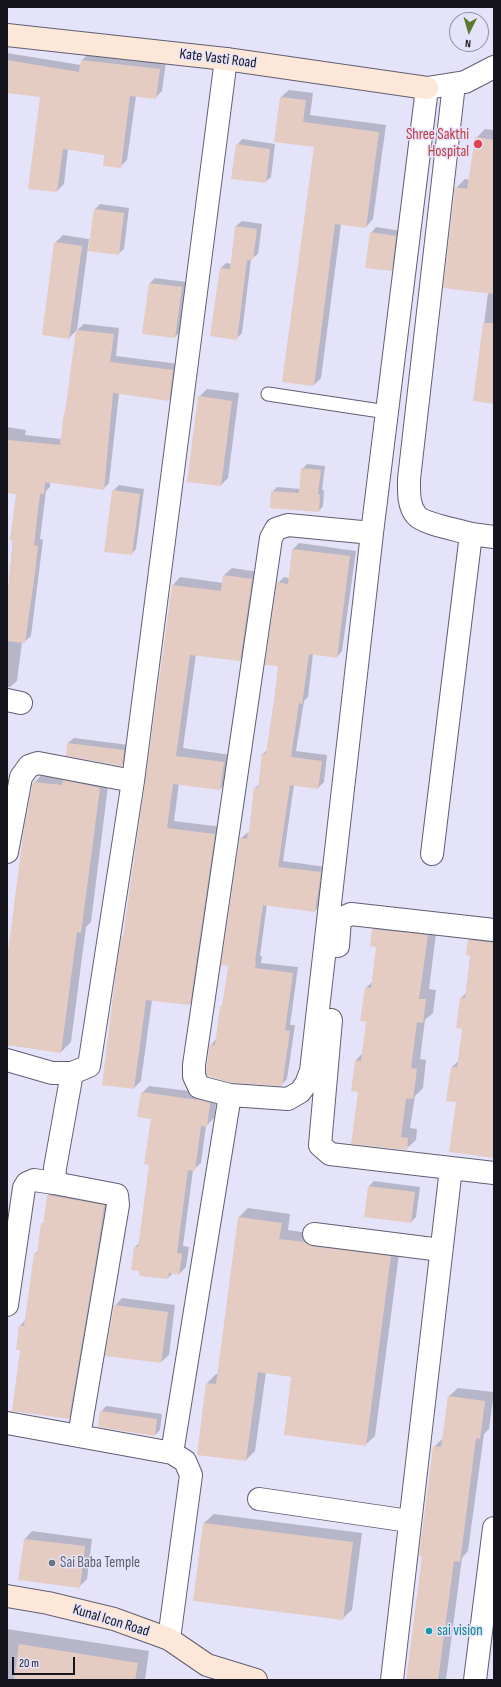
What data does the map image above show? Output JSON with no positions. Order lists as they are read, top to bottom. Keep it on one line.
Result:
{"streets":{"street":["Kate Vasti Road","Kunal Icon Road"]},"places":["Shree Sakthi Hospital","Sai Baba Temple","sai vision"],"scale_bar":"20 m","north":"bottom"}
